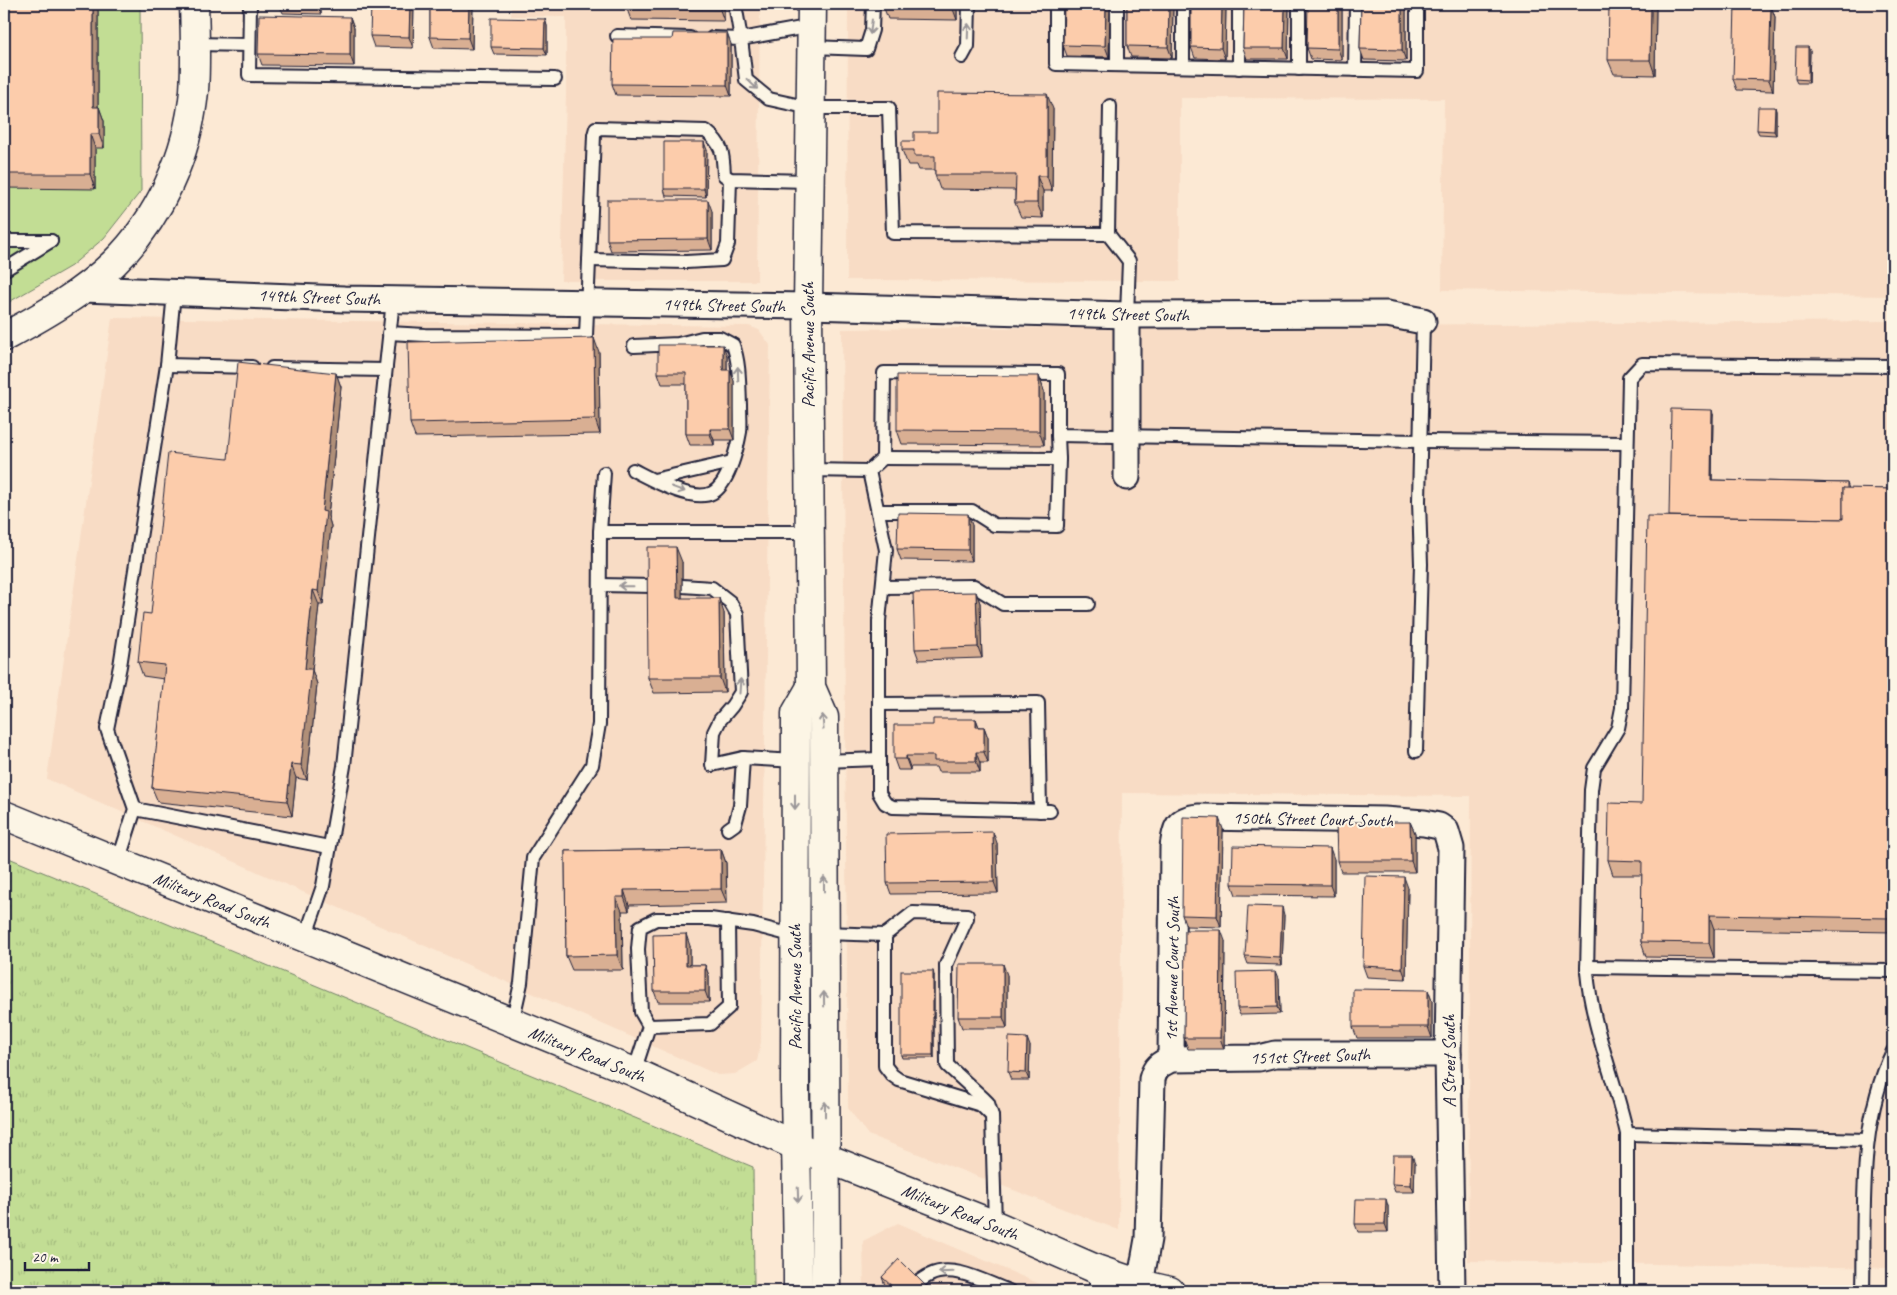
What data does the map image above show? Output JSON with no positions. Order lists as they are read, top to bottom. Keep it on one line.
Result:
{"streets":{"main road":["Pacific Avenue South","Military Road South"],"street":["149th Street South","150th Street Court South","1st Avenue Court South","151st Street South","A Street South"]},"crossings":[["149th Street South","Pacific Avenue South"],["Pacific Avenue South","Military Road South"],["150th Street Court South","1st Avenue Court South"],["150th Street Court South","A Street South"],["Military Road South","1st Avenue Court South"],["1st Avenue Court South","151st Street South"],["151st Street South","A Street South"]],"scale_bar":"20 m"}
